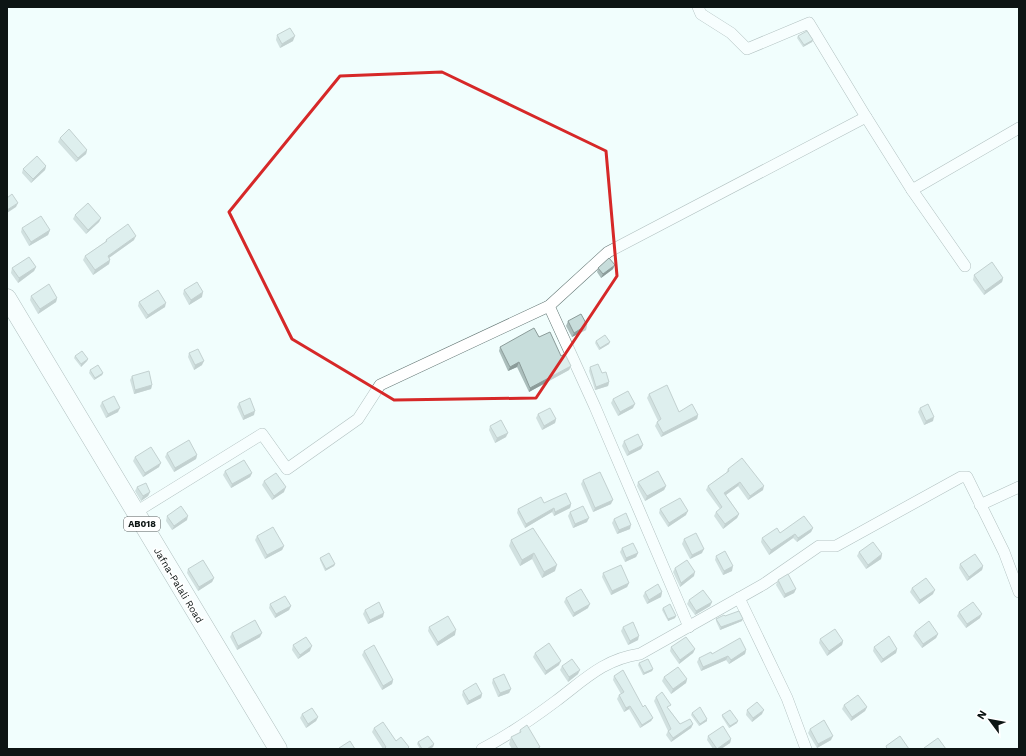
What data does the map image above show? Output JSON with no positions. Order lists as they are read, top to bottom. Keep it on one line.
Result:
{"streets":{"main road":["AB018","Jafna-Palali Road"]},"north":"top left"}
